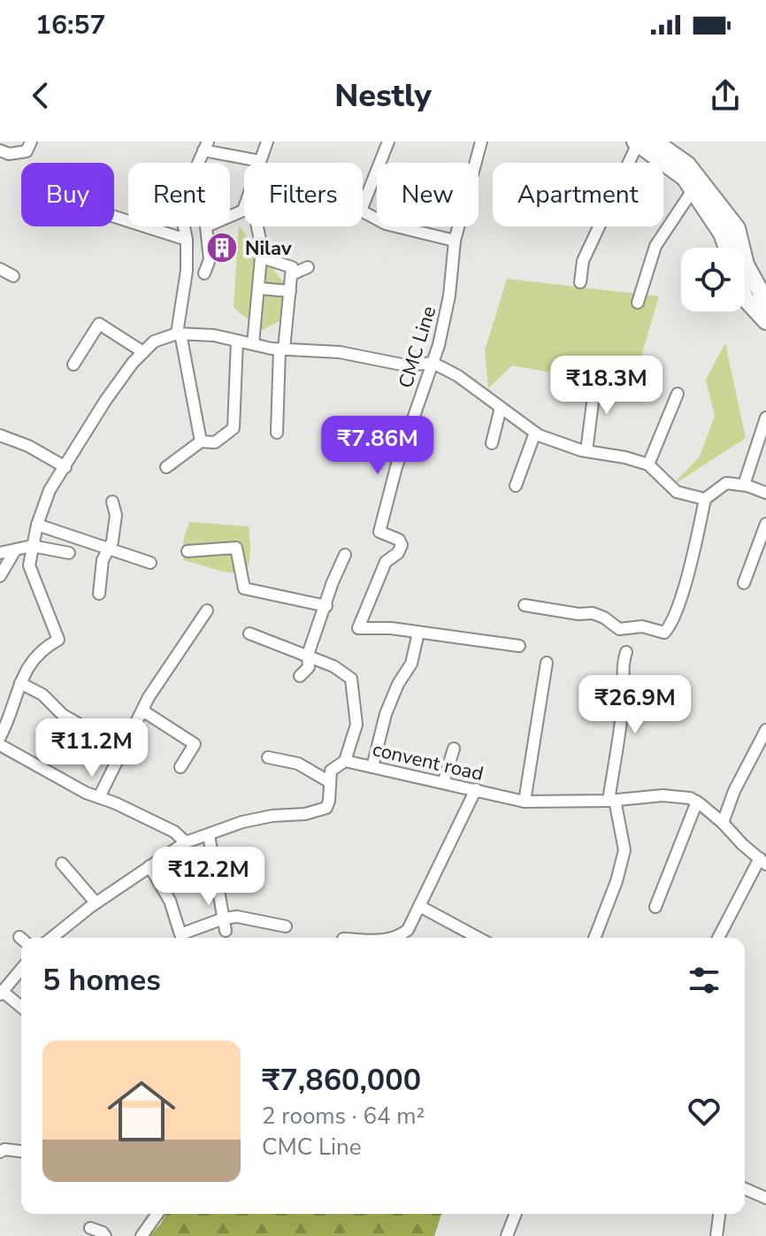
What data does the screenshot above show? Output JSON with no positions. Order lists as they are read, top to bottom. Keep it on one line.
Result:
{"streets":{"street":["CMC Line","convent road"]},"places":{"building":["Nilav"]},"page":{"status":"16:57","header":"Nestly","chip":["Buy","Rent","Filters","New","Apartment"],"price":["₹18.3M","₹7.86M","₹26.9M","₹11.2M","₹12.2M"],"heading":"5 homes","list":[{"name":"₹7,860,000","note":"2 rooms · 64 m² · CMC Line"}]}}
